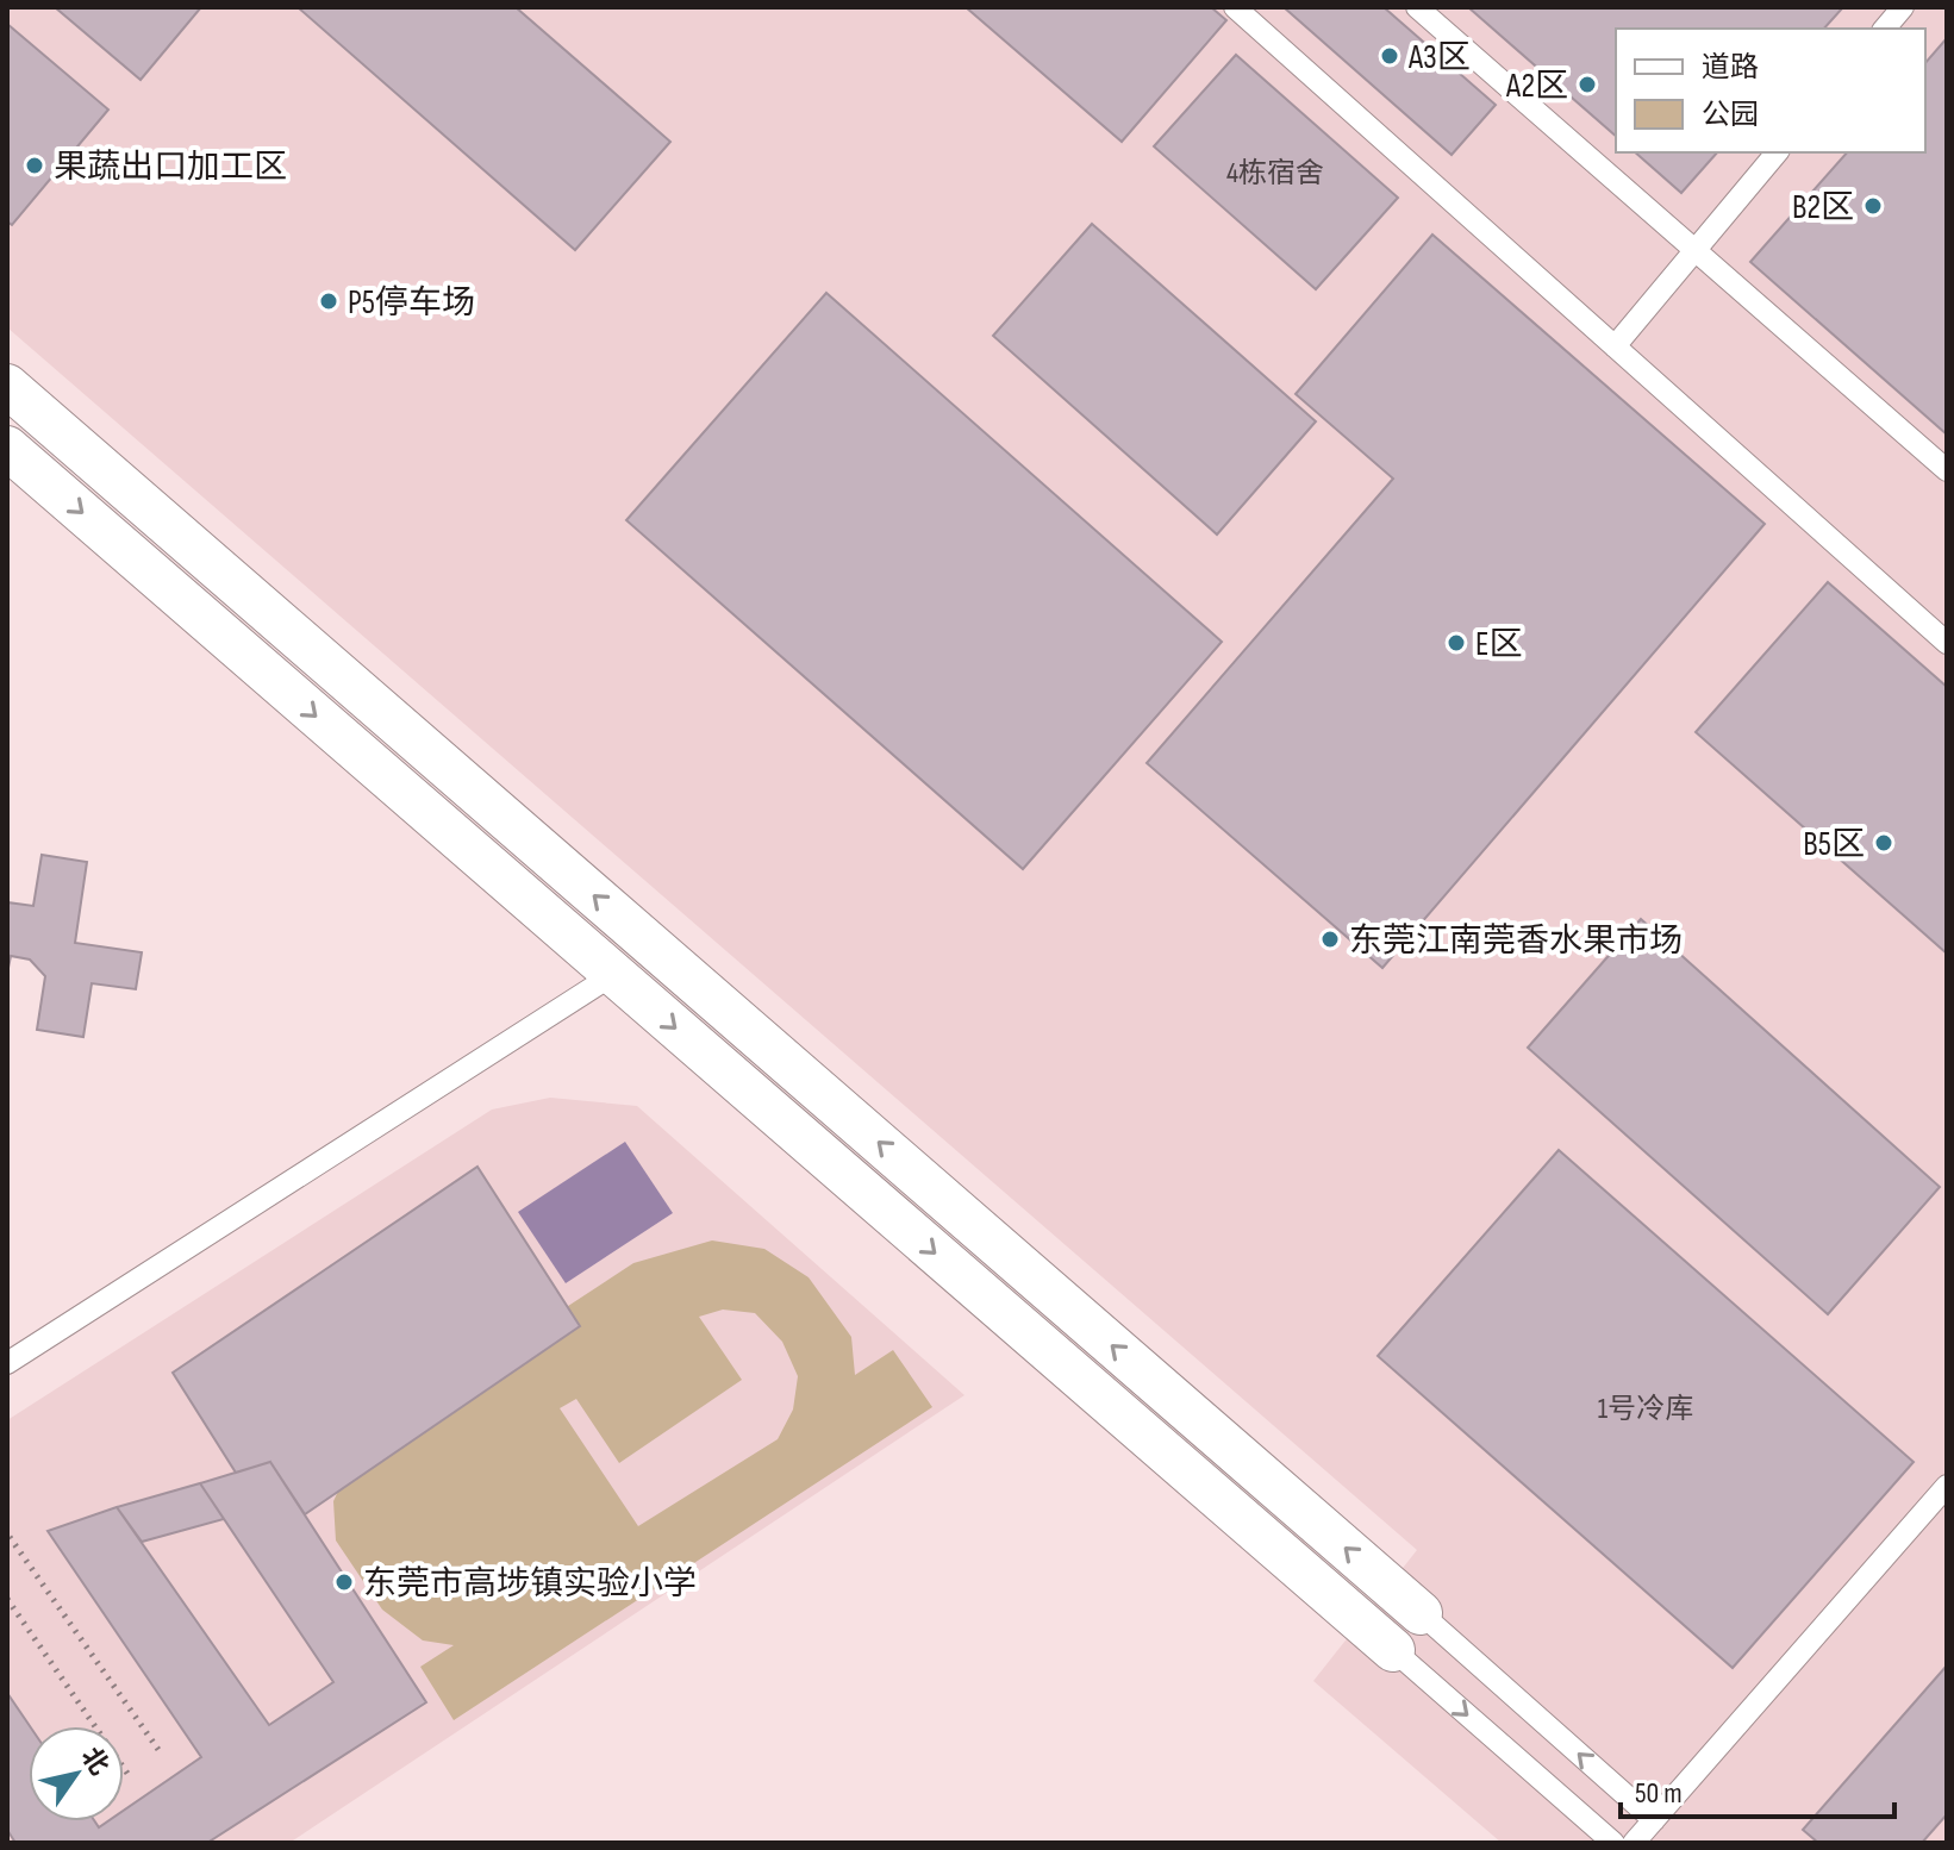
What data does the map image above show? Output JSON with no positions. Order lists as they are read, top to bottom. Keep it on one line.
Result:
{"places":["A3区","A2区","果蔬出口加工区","B2区","P5停车场","E区","B5区","东莞江南莞香水果市场","东莞市高埗镇实验小学"],"house_numbers":["4栋宿舍","1号冷库"],"legend":["道路","公园"],"scale_bar":"50 m","north":"top right"}
